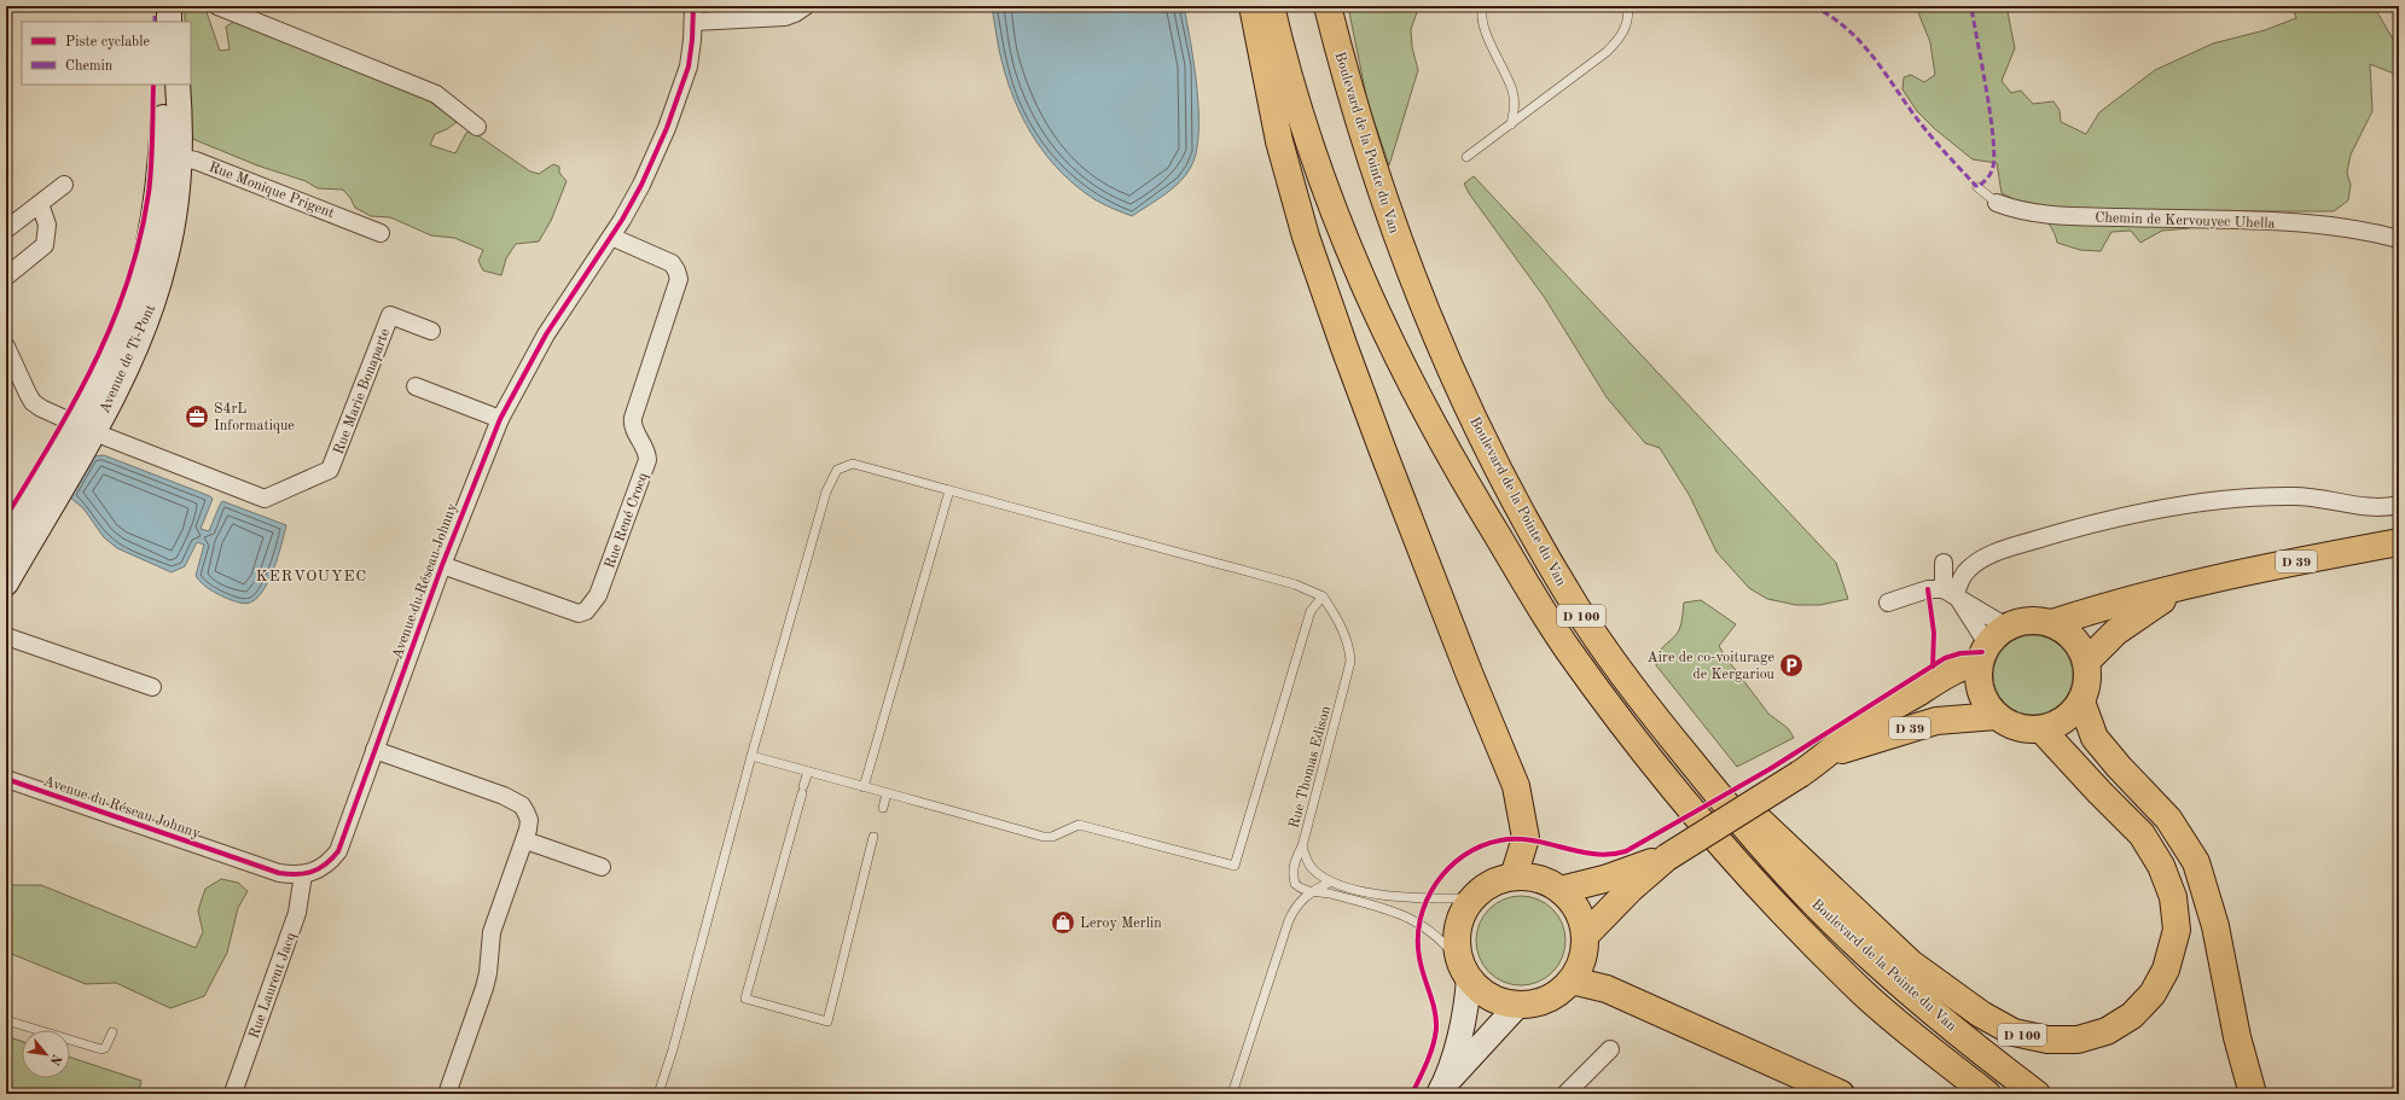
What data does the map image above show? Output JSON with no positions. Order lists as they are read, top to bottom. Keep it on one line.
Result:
{"streets":{"main road":["Boulevard de la Pointe du Van","D 39","D 100"],"street":["Rue Monique Prigent","Chemin de Kervouyec Uhella","Avenue de Ti-Pont","Rue Marie Bonaparte","Rue René Crocq","Avenue du Réseau Johnny","Rue Laurent Jacq"],"lane":["Rue Thomas Edison"]},"crossings":[["Boulevard de la Pointe du Van","D 100"],["Rue Monique Prigent","Avenue de Ti-Pont"],["Avenue de Ti-Pont","Rue Marie Bonaparte"],["Rue René Crocq","Avenue du Réseau Johnny"],["D 39","D 100"],["D 39","Rue Thomas Edison"],["Avenue du Réseau Johnny","Rue Laurent Jacq"]],"districts":["KERVOUYEC"],"places":{"office":["S4rL Informatique"],"parking":["Aire de co-voiturage de Kergariou"],"shop":["Leroy Merlin"]},"legend":["Piste cyclable","Chemin"],"north":"bottom right"}
